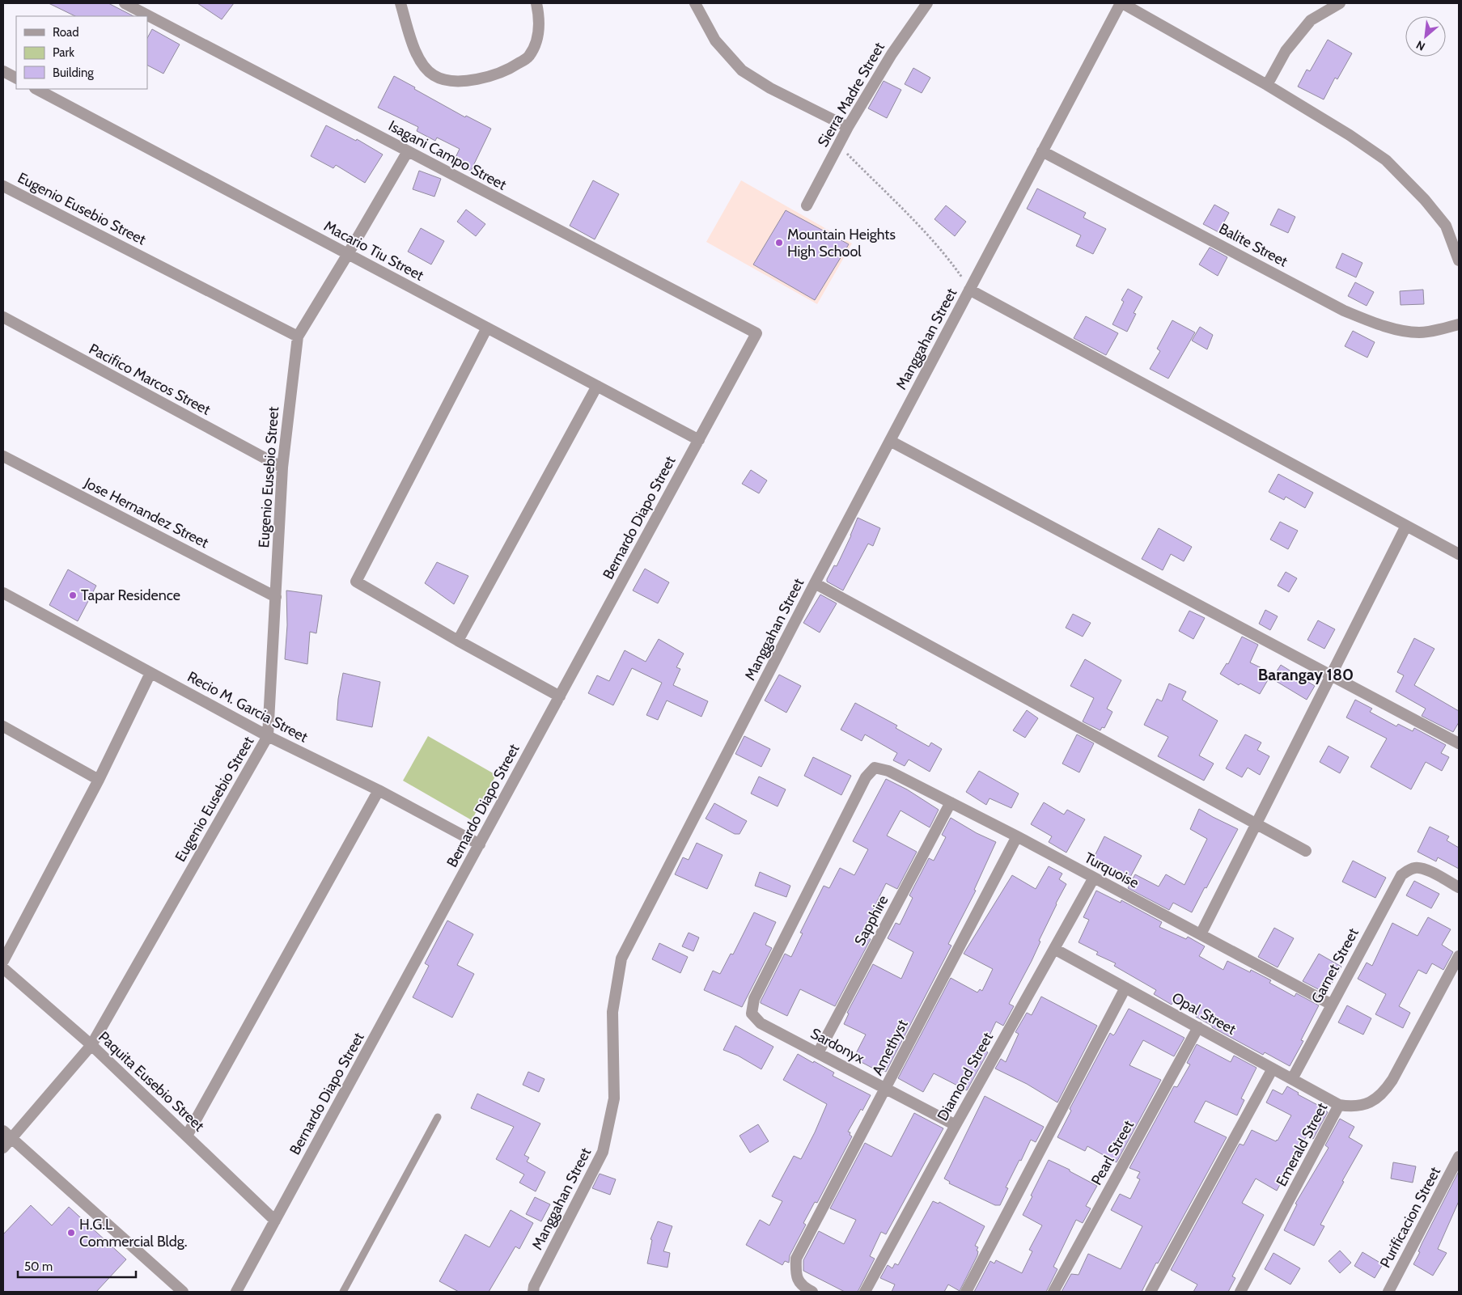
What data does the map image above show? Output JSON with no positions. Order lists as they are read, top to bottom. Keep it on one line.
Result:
{"streets":{"street":["Sierra Madre Street","Isagani Campo Street","Eugenio Eusebio Street","Balite Street","Macario Tiu Street","Manggahan Street","Pacifico Marcos Street","Jose Hernandez Street","Bernardo Diapo Street","Recio M. Garcia Street","Turquoise","Sapphire","Garnet Street","Opal Street","Sardonyx","Amethyst","Diamond Street","Paquita Eusebio Street","Emerald Street","Pearl Street","Purificacion Street"]},"crossings":[["Isagani Campo Street","Eugenio Eusebio Street"],["Isagani Campo Street","Bernardo Diapo Street"],["Eugenio Eusebio Street","Macario Tiu Street"],["Eugenio Eusebio Street","Pacifico Marcos Street"],["Eugenio Eusebio Street","Jose Hernandez Street"],["Eugenio Eusebio Street","Recio M. Garcia Street"],["Eugenio Eusebio Street","Paquita Eusebio Street"],["Balite Street","Manggahan Street"],["Macario Tiu Street","Bernardo Diapo Street"],["Bernardo Diapo Street","Recio M. Garcia Street"],["Bernardo Diapo Street","Paquita Eusebio Street"],["Turquoise","Sapphire"],["Turquoise","Garnet Street"],["Turquoise","Sardonyx"],["Turquoise","Amethyst"],["Turquoise","Diamond Street"],["Sapphire","Sardonyx"],["Garnet Street","Opal Street"],["Opal Street","Diamond Street"],["Opal Street","Emerald Street"],["Opal Street","Pearl Street"],["Sardonyx","Amethyst"],["Sardonyx","Diamond Street"]],"districts":["Barangay 180"],"places":["Mountain Heights High School","Tapar Residence","H.G.L Commercial Bldg."],"legend":["Road","Park","Building"],"scale_bar":"50 m","north":"bottom left"}
